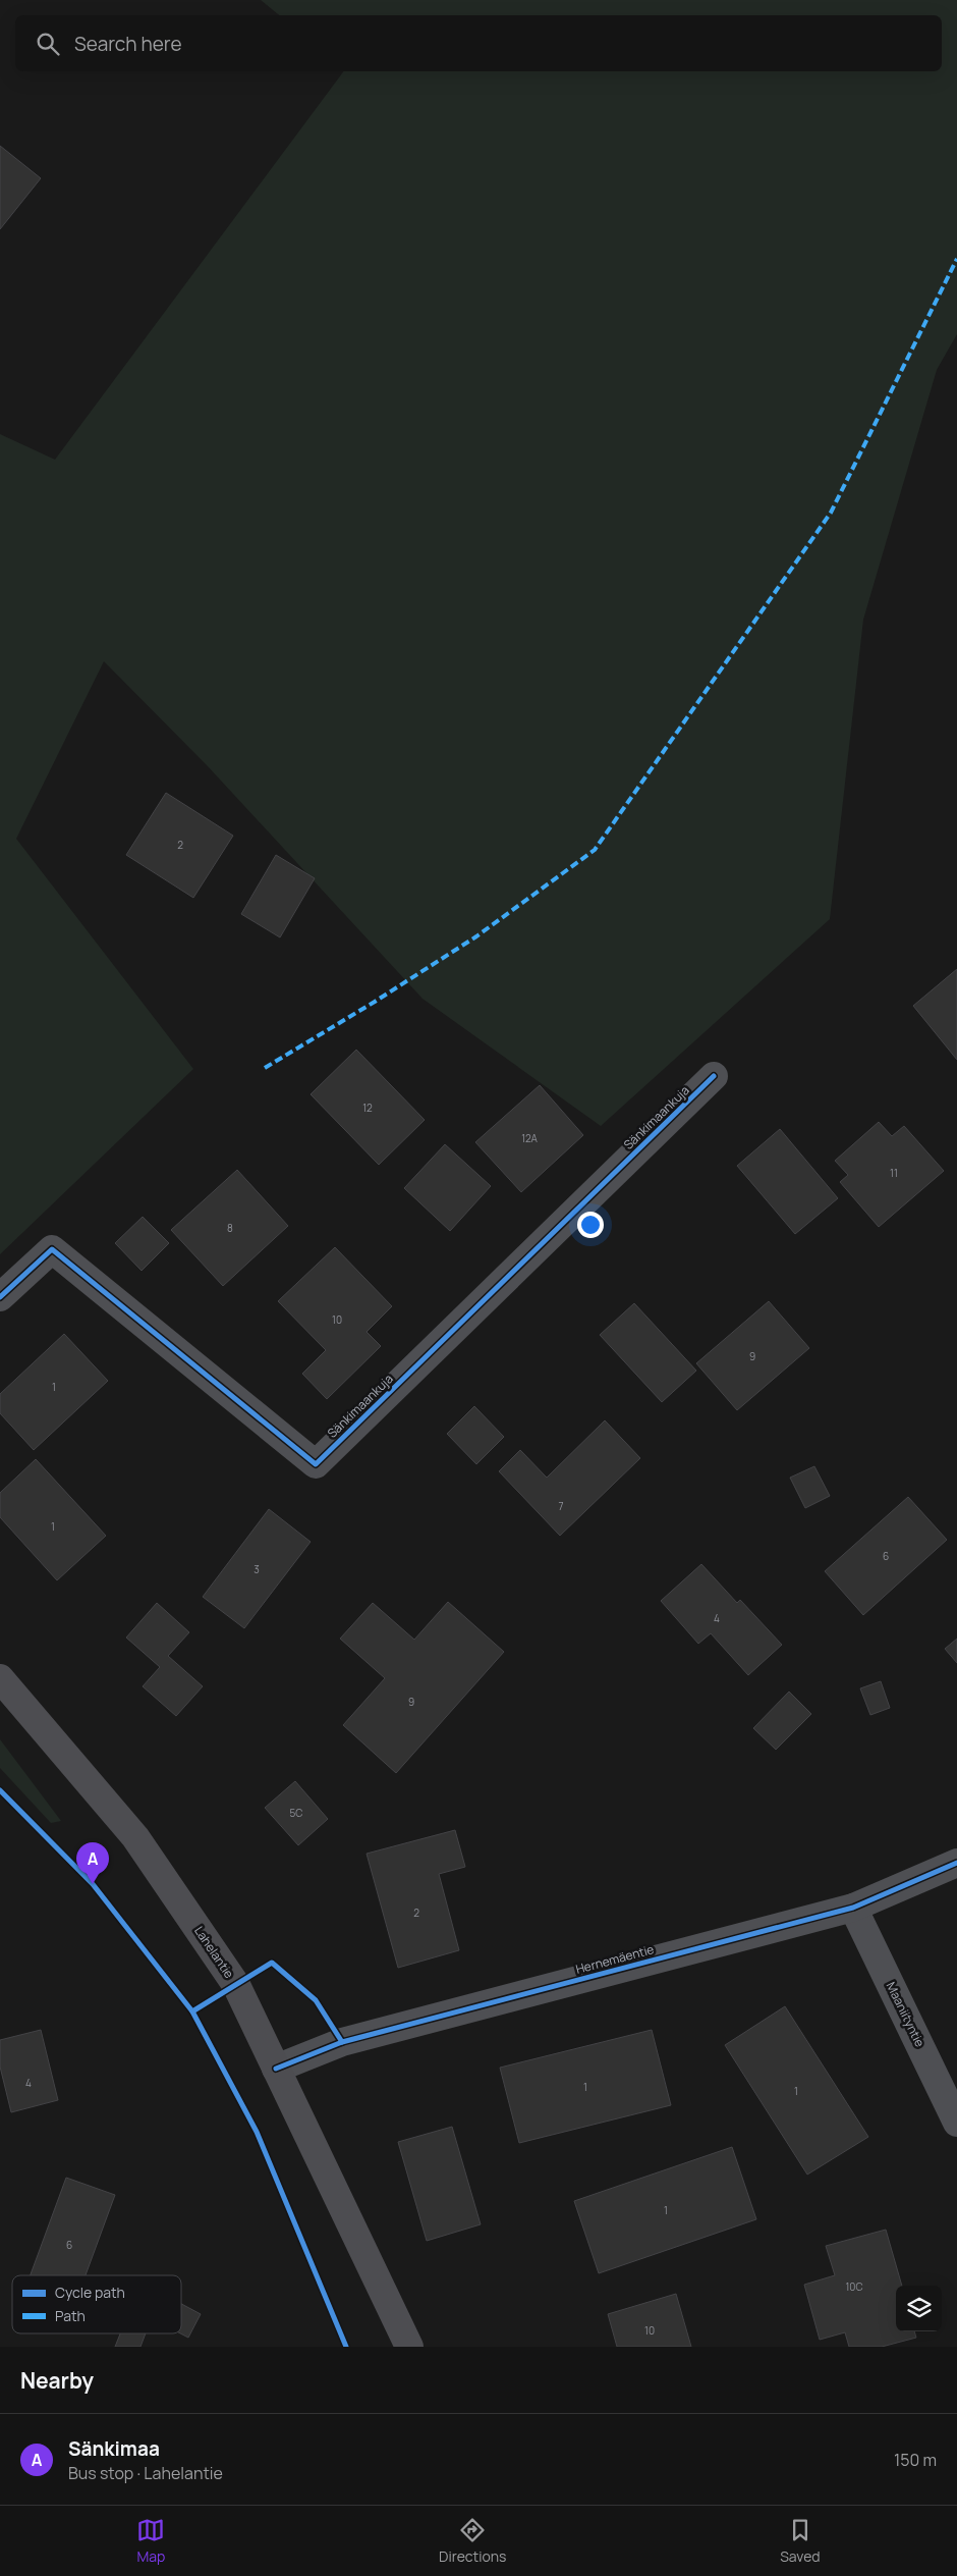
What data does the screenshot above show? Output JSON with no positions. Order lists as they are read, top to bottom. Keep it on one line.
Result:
{"streets":{"main road":["Lahelantie"],"street":["Sänkimaankuja","Hernemäentie","Maaniityntie"]},"crossings":[["Lahelantie","Hernemäentie"],["Hernemäentie","Maaniityntie"]],"house_numbers":["2","12","12A","11","8","10","9","1","7","1","6","3","4","9","5C","2","4","1","1","1","6","10C","10"],"legend":["Cycle path","Path"],"page":{"search":"Search here","pins":"A","heading":"Nearby","list":[{"mark":"A","name":"Sänkimaa","note":"Bus stop · Lahelantie","value":"150 m"}],"nav":["Map","Directions","Saved"]}}
